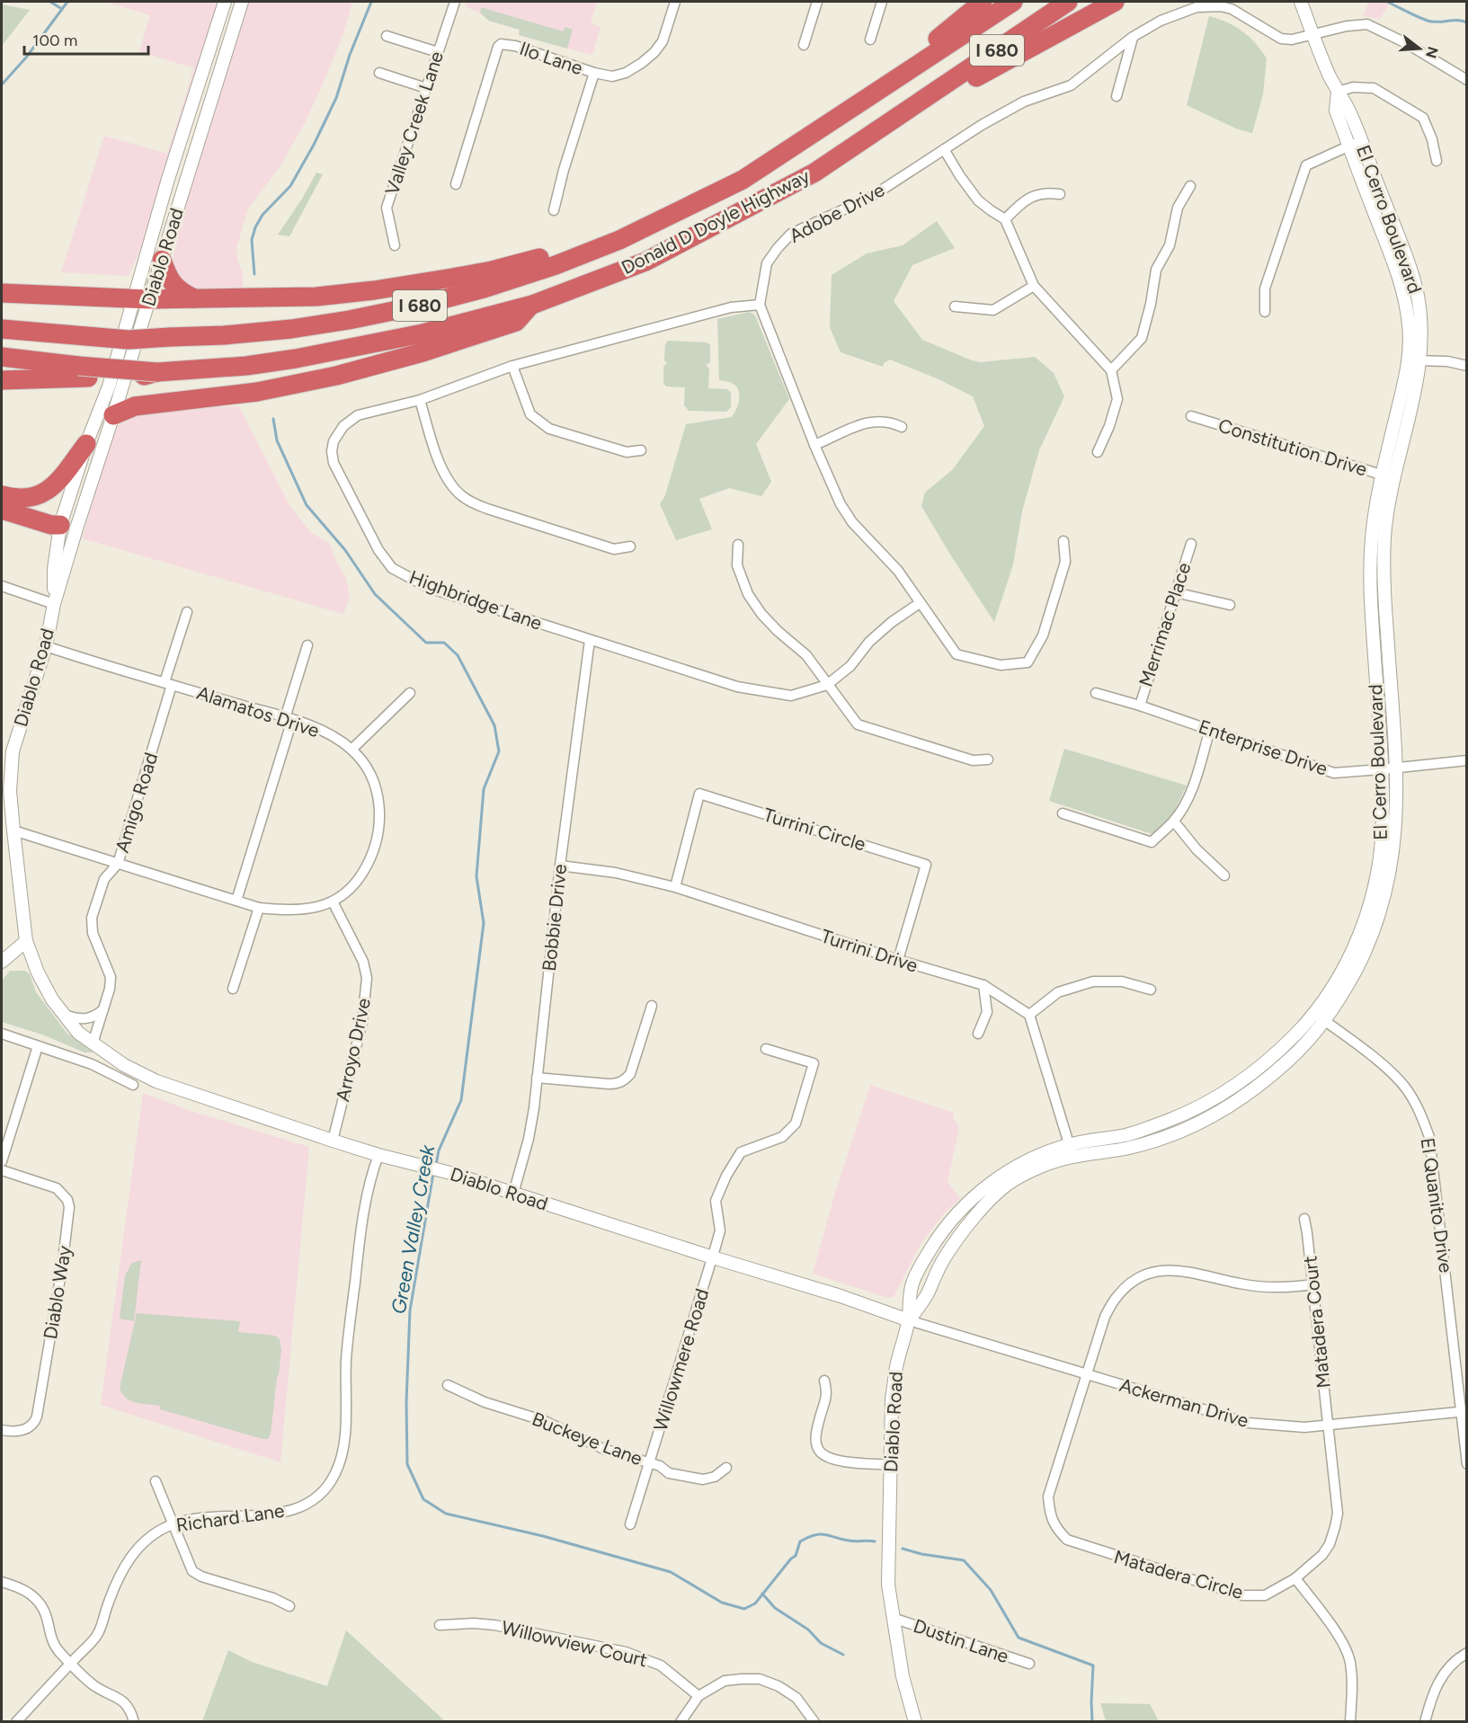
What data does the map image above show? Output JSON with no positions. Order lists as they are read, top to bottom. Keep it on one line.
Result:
{"streets":{"highway":["I 680","Donald D Doyle Highway"],"street":["Ilo Lane","Valley Creek Lane","Adobe Drive","El Cerro Boulevard","Diablo Road","Constitution Drive","Highbridge Lane","Merrimac Place","Alamatos Drive","Enterprise Drive","Amigo Road","Turrini Circle","Bobbie Drive","Turrini Drive","Arroyo Drive","El Quanito Drive","Diablo Way","Matadera Court","Willowmere Road","Ackerman Drive","Buckeye Lane","Richard Lane","Matadera Circle","Dustin Lane","Willowview Court"]},"crossings":[["Adobe Drive","El Cerro Boulevard"],["Adobe Drive","Highbridge Lane"],["El Cerro Boulevard","Diablo Road"],["El Cerro Boulevard","Constitution Drive"],["El Cerro Boulevard","Enterprise Drive"],["El Cerro Boulevard","El Quanito Drive"],["El Cerro Boulevard","Ackerman Drive"],["Diablo Road","Alamatos Drive"],["Diablo Road","Amigo Road"],["Diablo Road","Bobbie Drive"],["Diablo Road","Arroyo Drive"],["Diablo Road","Willowmere Road"],["Diablo Road","Ackerman Drive"],["Diablo Road","Richard Lane"],["Diablo Road","Dustin Lane"],["Highbridge Lane","Bobbie Drive"],["Merrimac Place","Enterprise Drive"],["Alamatos Drive","Amigo Road"],["Alamatos Drive","Arroyo Drive"],["Turrini Circle","Turrini Drive"],["Bobbie Drive","Turrini Drive"],["El Quanito Drive","Ackerman Drive"],["Matadera Court","Ackerman Drive"],["Matadera Court","Matadera Circle"],["Willowmere Road","Buckeye Lane"],["Ackerman Drive","Matadera Circle"]],"water":["Green Valley Creek"],"scale_bar":"100 m","north":"right"}
